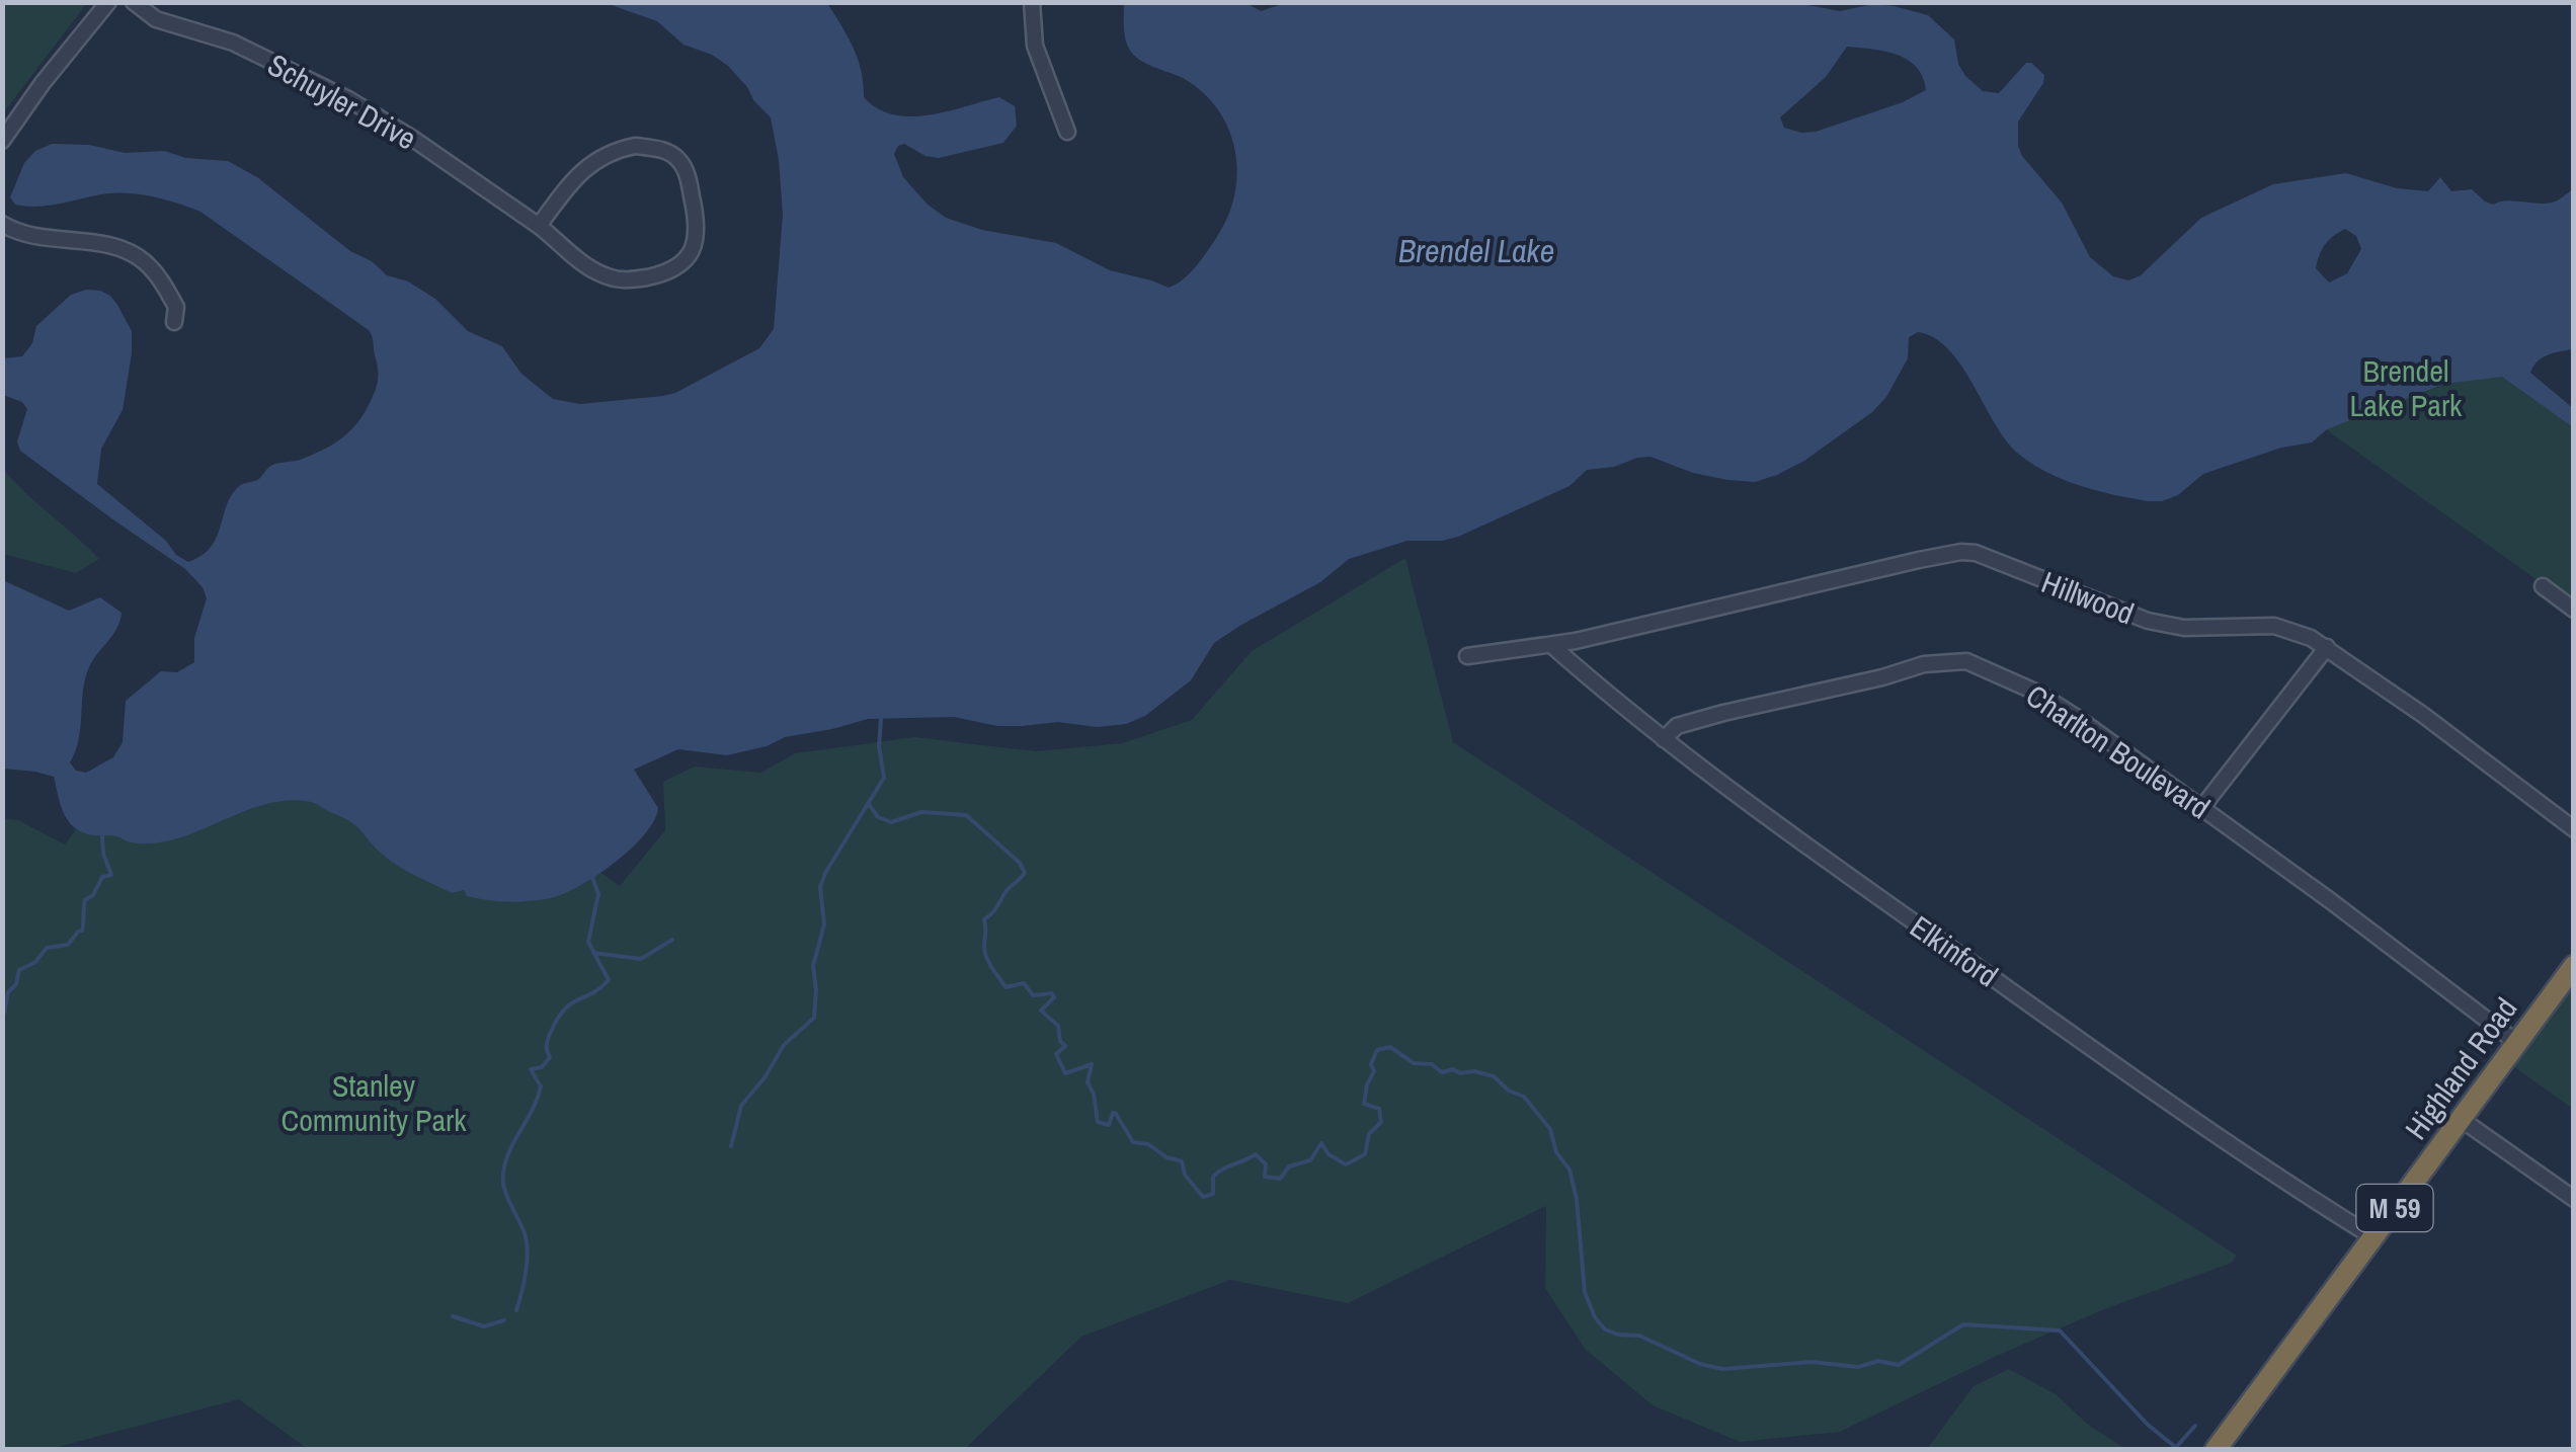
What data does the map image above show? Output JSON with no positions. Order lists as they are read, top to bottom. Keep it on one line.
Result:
{"streets":{"highway":["Highland Road","M 59"],"street":["Schuyler Drive","Hillwood","Charlton Boulevard","Elkinford"]},"crossings":[["Hillwood","Elkinford"],["Charlton Boulevard","Elkinford"],["Charlton Boulevard","Highland Road"],["Elkinford","Highland Road"]],"water":["Brendel Lake"],"parks":["Brendel Lake Park","Stanley Community Park"]}
